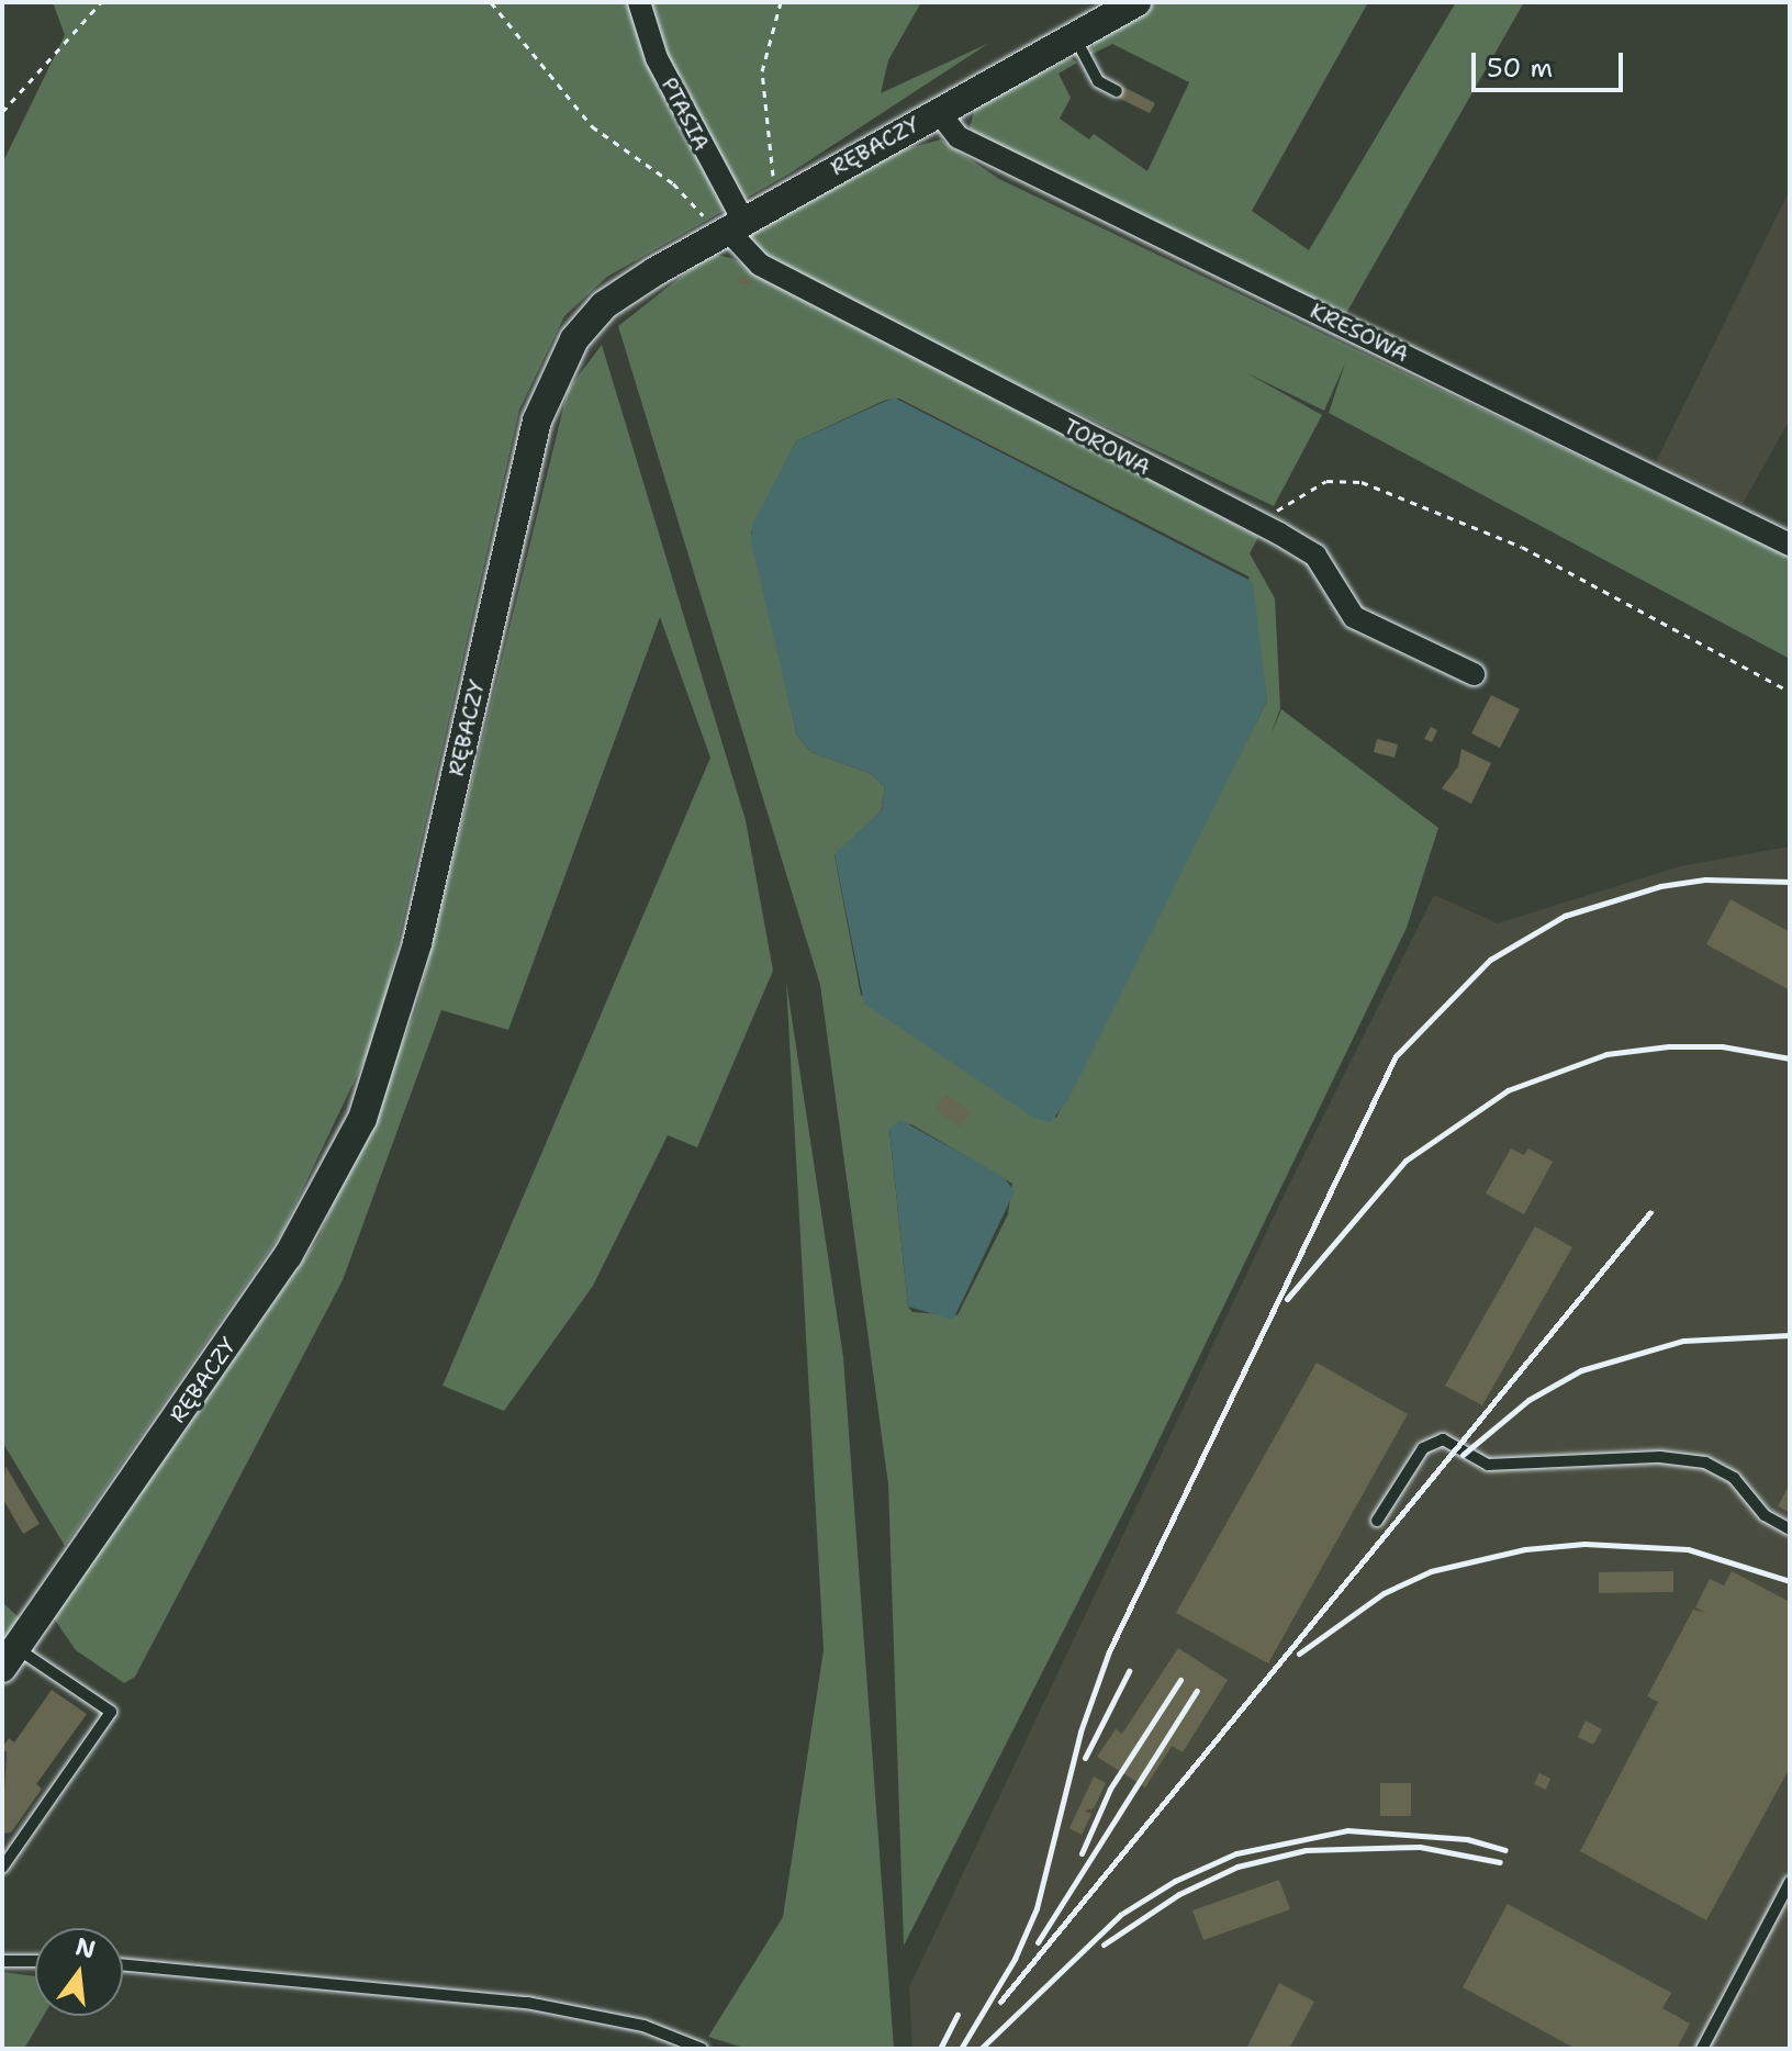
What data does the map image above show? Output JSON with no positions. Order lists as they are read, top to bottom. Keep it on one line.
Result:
{"streets":{"street":["PTASIA","RĘBACZY","KRESOWA","TOROWA"]},"crossings":[["PTASIA","RĘBACZY"],["PTASIA","TOROWA"],["RĘBACZY","KRESOWA"],["RĘBACZY","TOROWA"]],"scale_bar":"50 m","north":"top"}
